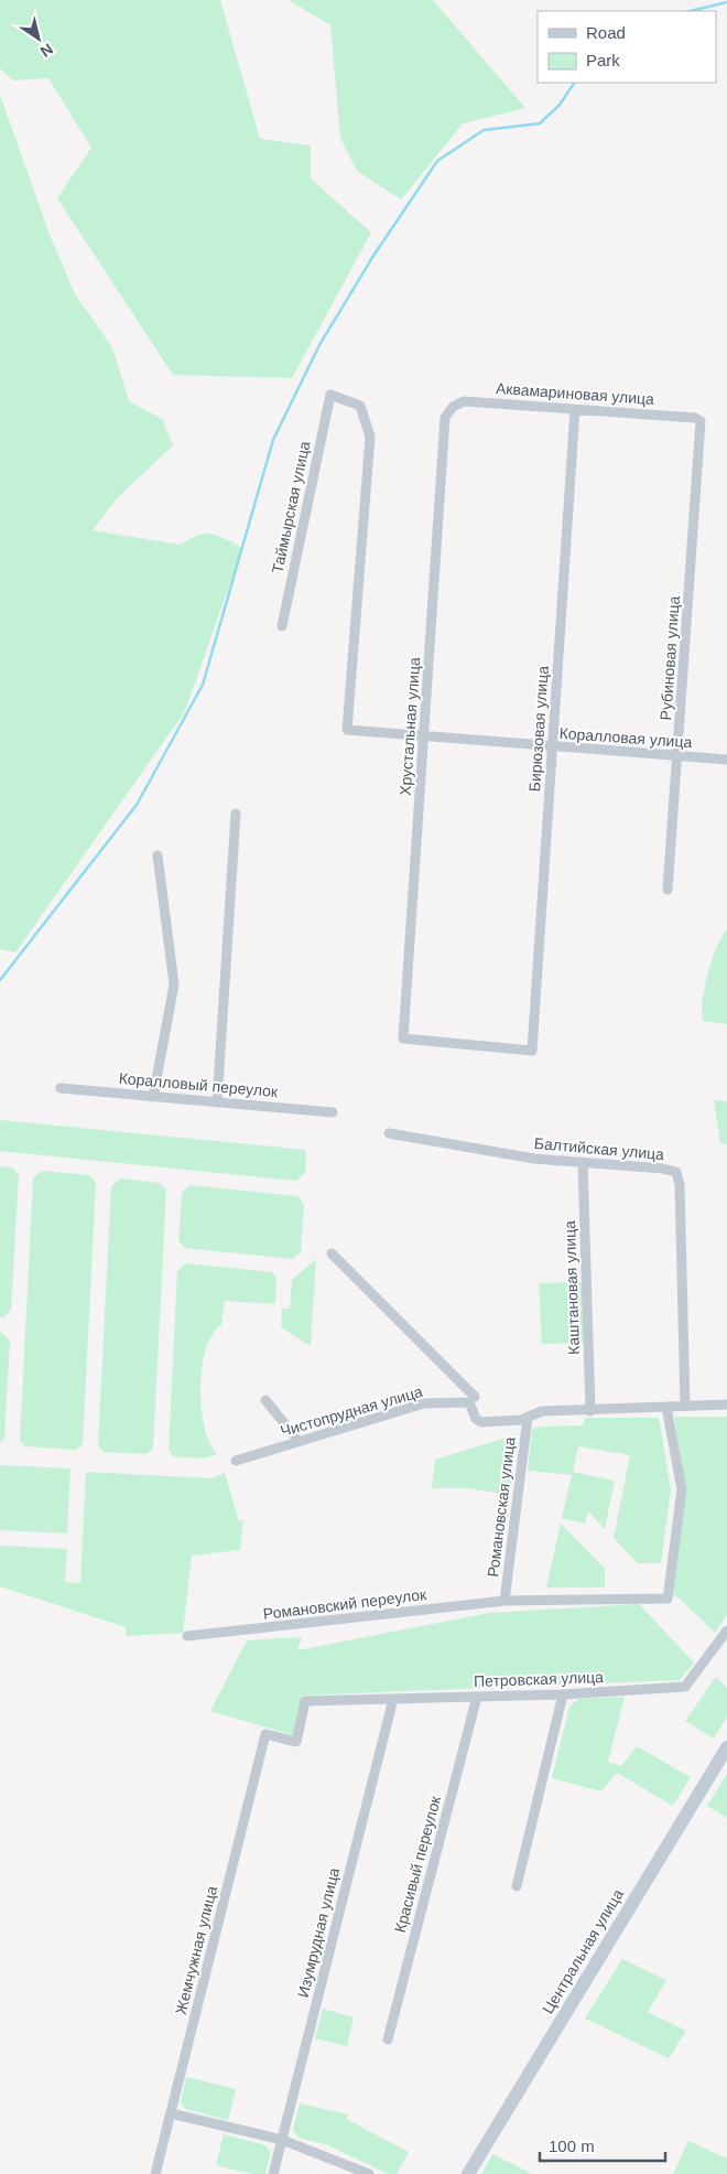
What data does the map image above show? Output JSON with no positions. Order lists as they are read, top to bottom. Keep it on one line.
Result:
{"streets":{"main road":["Центральная улица"],"street":["Аквамариновая улица","Таймырская улица","Рубиновая улица","Хрустальная улица","Бирюзовая улица","Коралловая улица","Коралловый переулок","Балтийская улица","Каштановая улица","Чистопрудная улица","Романовская улица","Романовский переулок","Петровская улица","Красивый переулок","Изумрудная улица","Жемчужная улица"]},"crossings":[["Аквамариновая улица","Рубиновая улица"],["Аквамариновая улица","Хрустальная улица"],["Аквамариновая улица","Бирюзовая улица"],["Таймырская улица","Коралловая улица"],["Рубиновая улица","Коралловая улица"],["Хрустальная улица","Бирюзовая улица"],["Хрустальная улица","Коралловая улица"],["Бирюзовая улица","Коралловая улица"],["Балтийская улица","Каштановая улица"],["Балтийская улица","Чистопрудная улица"],["Каштановая улица","Чистопрудная улица"],["Чистопрудная улица","Романовская улица"],["Романовская улица","Романовский переулок"],["Петровская улица","Красивый переулок"],["Петровская улица","Изумрудная улица"],["Петровская улица","Жемчужная улица"]],"legend":["Road","Park"],"scale_bar":"100 m","north":"bottom right"}
